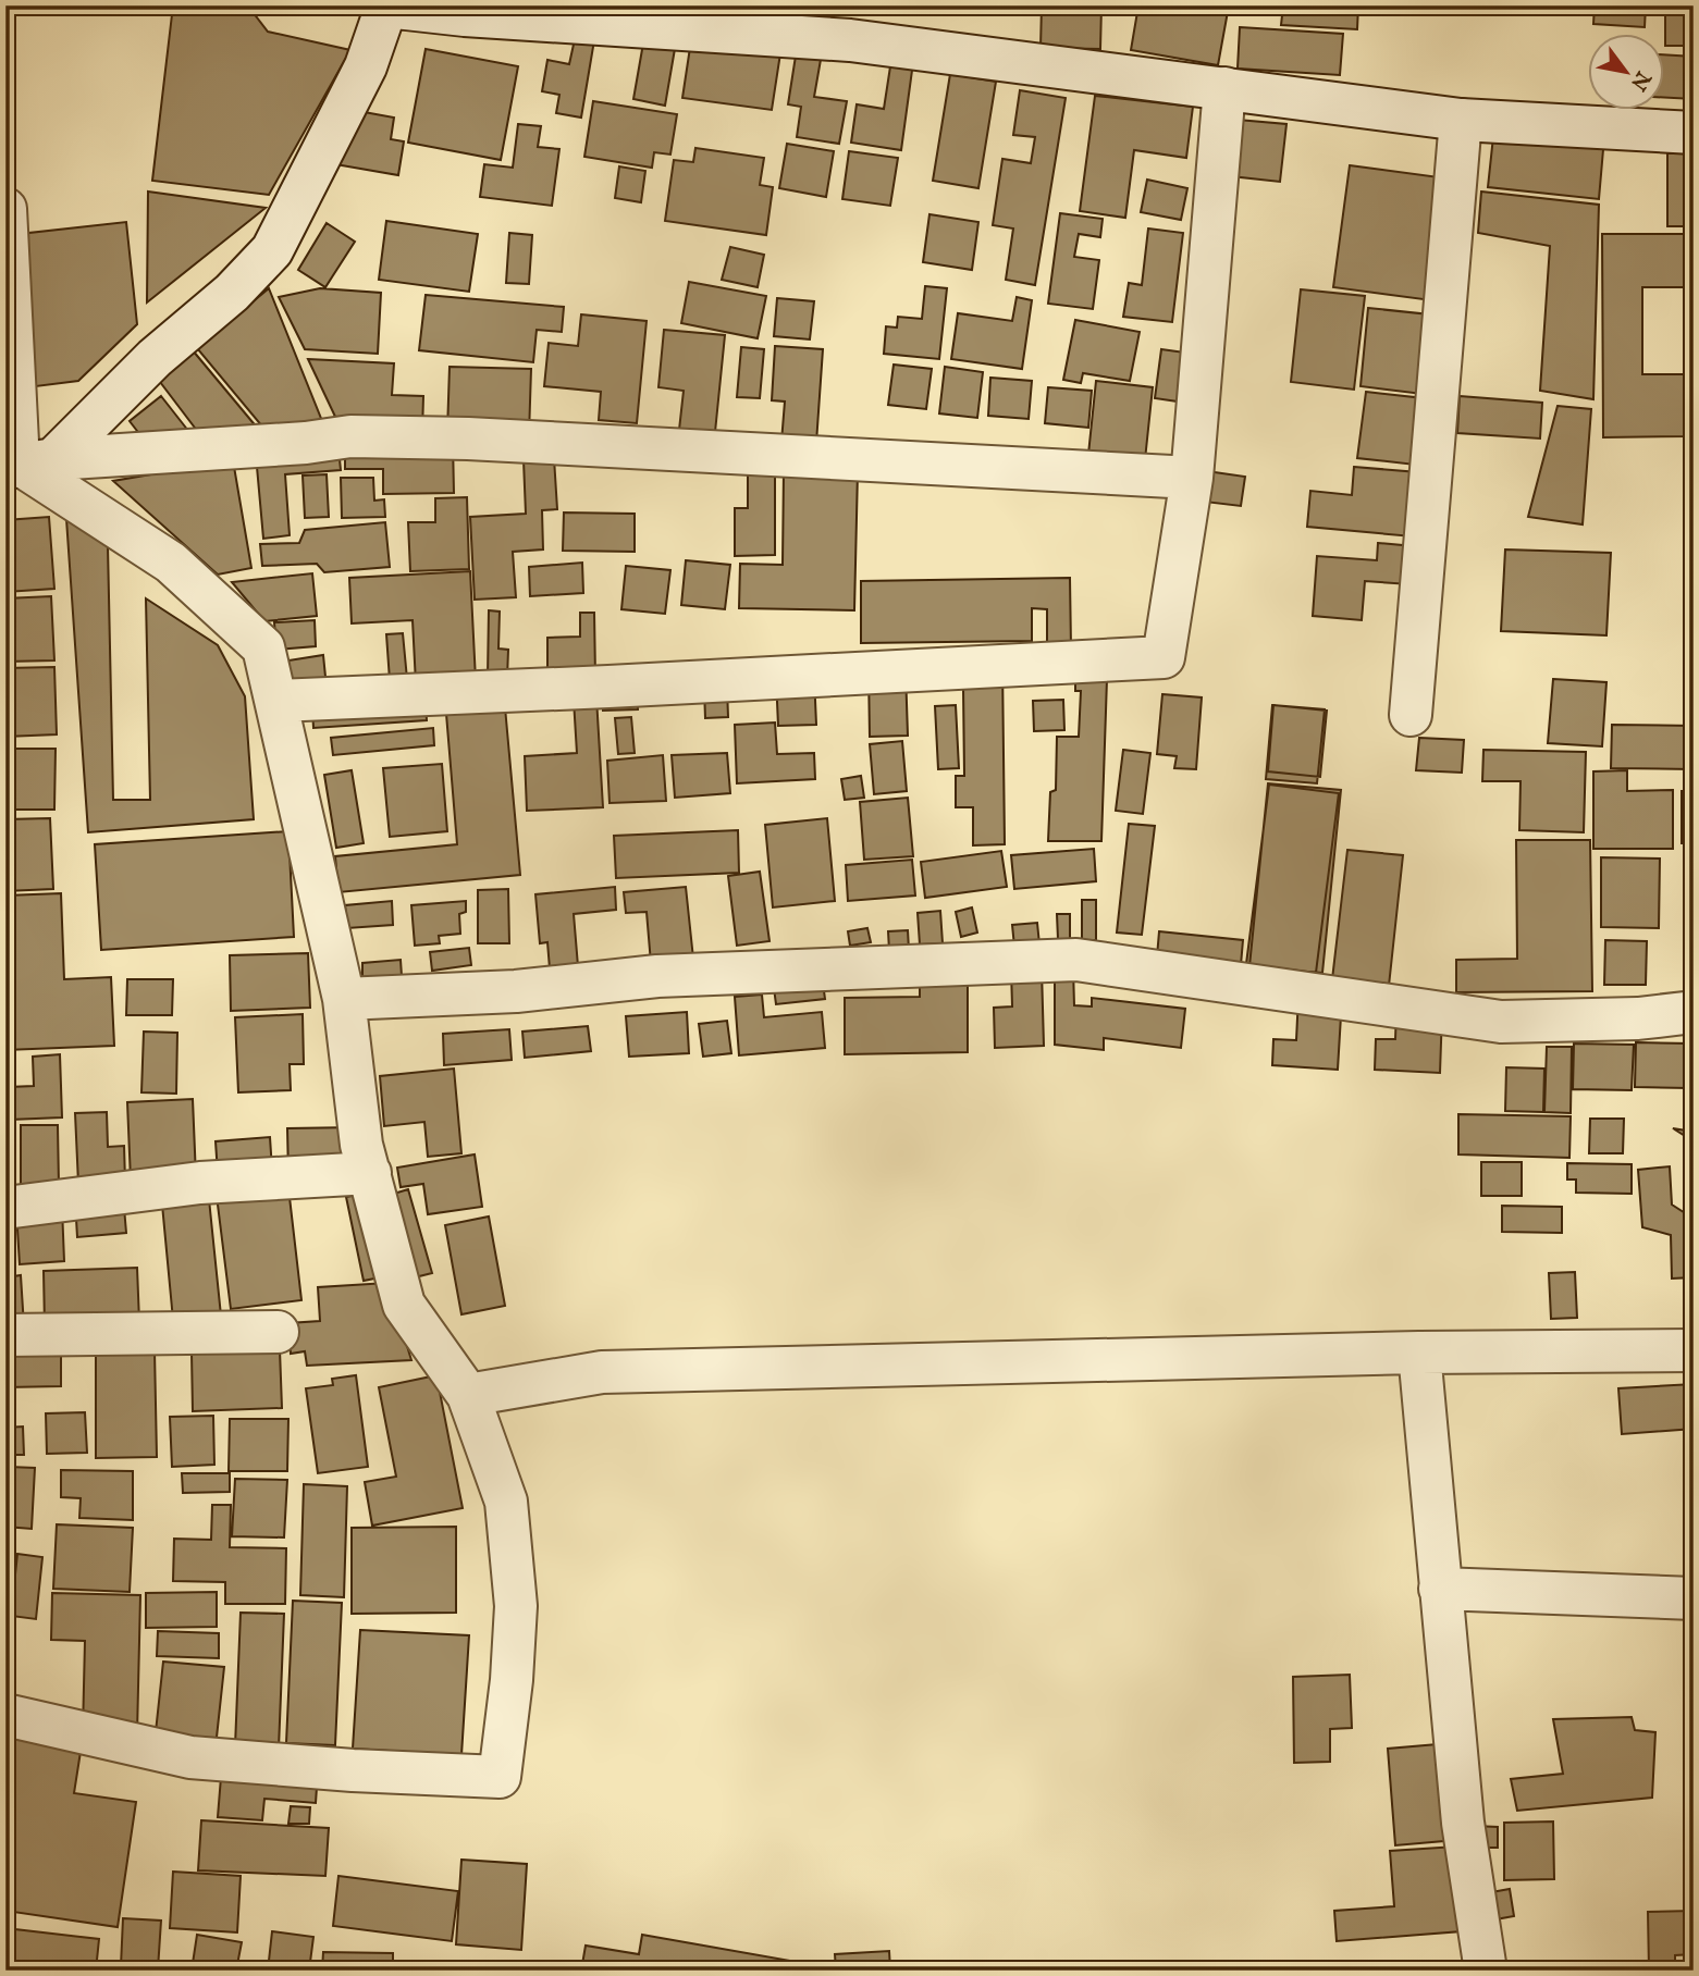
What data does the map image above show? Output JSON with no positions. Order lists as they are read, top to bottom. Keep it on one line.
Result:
{"north":"bottom right"}
